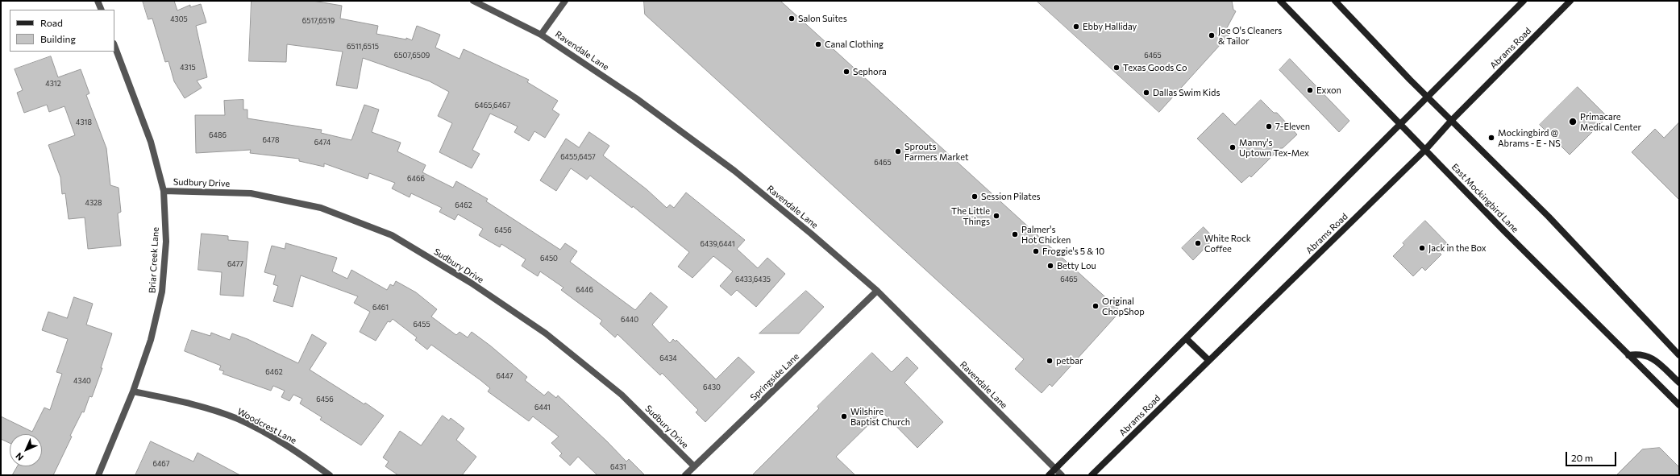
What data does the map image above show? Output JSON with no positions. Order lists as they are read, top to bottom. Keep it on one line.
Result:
{"streets":{"main road":["Abrams Road","East Mockingbird Lane"],"street":["Ravendale Lane","Sudbury Drive","Briar Creek Lane","Springside Lane","Woodcrest Lane"]},"crossings":[["Abrams Road","East Mockingbird Lane"],["Ravendale Lane","Springside Lane"],["Sudbury Drive","Briar Creek Lane"],["Sudbury Drive","Springside Lane"],["Briar Creek Lane","Woodcrest Lane"]],"places":["Salon Suites","Ebby Halliday","Joe O's Cleaners & Tailor","Canal Clothing","Texas Goods Co","Sephora","Exxon","Dallas Swim Kids","Primacare Medical Center","7-Eleven","Mockingbird @ Abrams - E - NS","Manny's Uptown Tex-Mex","Sprouts Farmers Market","Session Pilates","The Little Things","Palmer's Hot Chicken","White Rock Coffee","Jack in the Box","Froggie's 5 & 10","Betty Lou","Original ChopShop","petbar","Wilshire Baptist Church"],"house_numbers":["4305","6517,6519","6511,6515","6507,6509","6465","4315","4312","6465,6467","4318","6486","6478","6474","6455,6457","6465","6466","4328","6462","6456","6439,6441","6450","6477","6433,6435","6465","6446","6461","6440","6455","6434","6462","6447","4340","6430","6456","6441","6467","6431"],"legend":["Road","Building"],"scale_bar":"20 m","north":"bottom left"}
